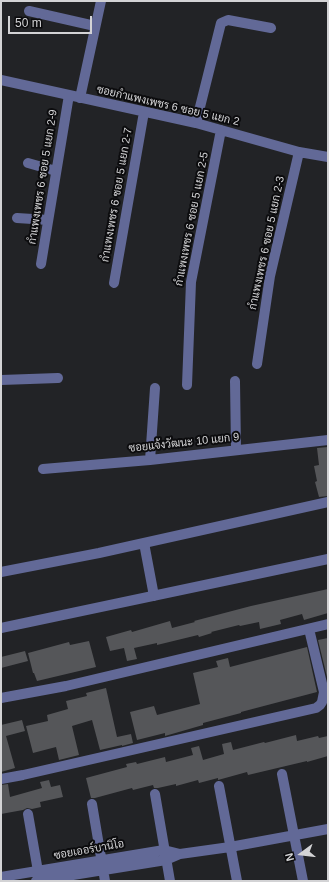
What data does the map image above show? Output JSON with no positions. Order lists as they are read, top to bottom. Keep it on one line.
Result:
{"streets":{"street":["ซอยกำแพงเพชร 6 ซอย 5 แยก 2","กำแพงเพชร 6 ซอย 5 แยก 2-9","กำแพงเพชร 6 ซอย 5 แยก 2-7","กำแพงเพชร 6 ซอย 5 แยก 2-5","กำแพงเพชร 6 ซอย 5 แยก 2-3","ซอยแจ้งวัฒนะ 10 แยก 9","ซอยเออร์บานิโอ"]},"crossings":[["ซอยกำแพงเพชร 6 ซอย 5 แยก 2","กำแพงเพชร 6 ซอย 5 แยก 2-9"],["ซอยกำแพงเพชร 6 ซอย 5 แยก 2","กำแพงเพชร 6 ซอย 5 แยก 2-7"],["ซอยกำแพงเพชร 6 ซอย 5 แยก 2","กำแพงเพชร 6 ซอย 5 แยก 2-5"],["ซอยกำแพงเพชร 6 ซอย 5 แยก 2","กำแพงเพชร 6 ซอย 5 แยก 2-3"]],"scale_bar":"50 m","north":"left"}
